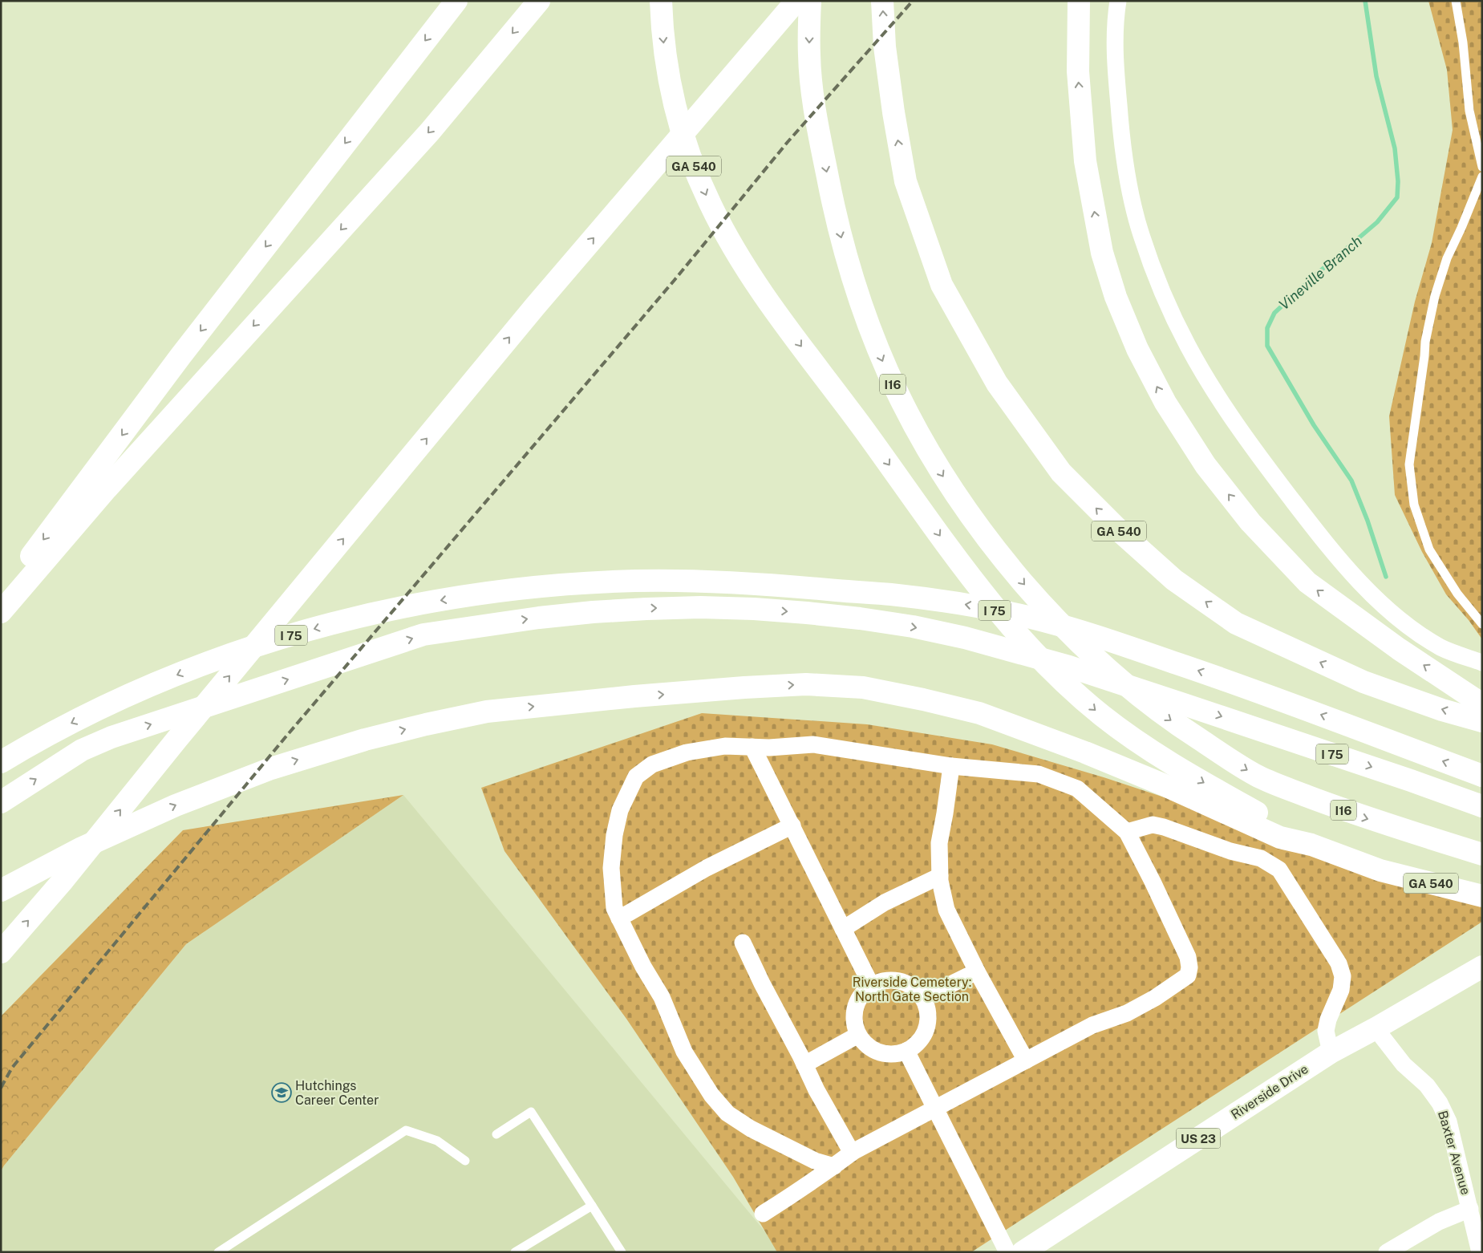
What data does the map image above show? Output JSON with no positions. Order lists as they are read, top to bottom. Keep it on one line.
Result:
{"streets":{"main road":["GA 540","I16","I 75","Riverside Drive","US 23"],"street":["Baxter Avenue"]},"crossings":[["Riverside Drive","Baxter Avenue"]],"water":["Vineville Branch"],"parks":["Riverside Cemetery: North Gate Section"],"places":{"school or university":["Hutchings Career Center"]}}
